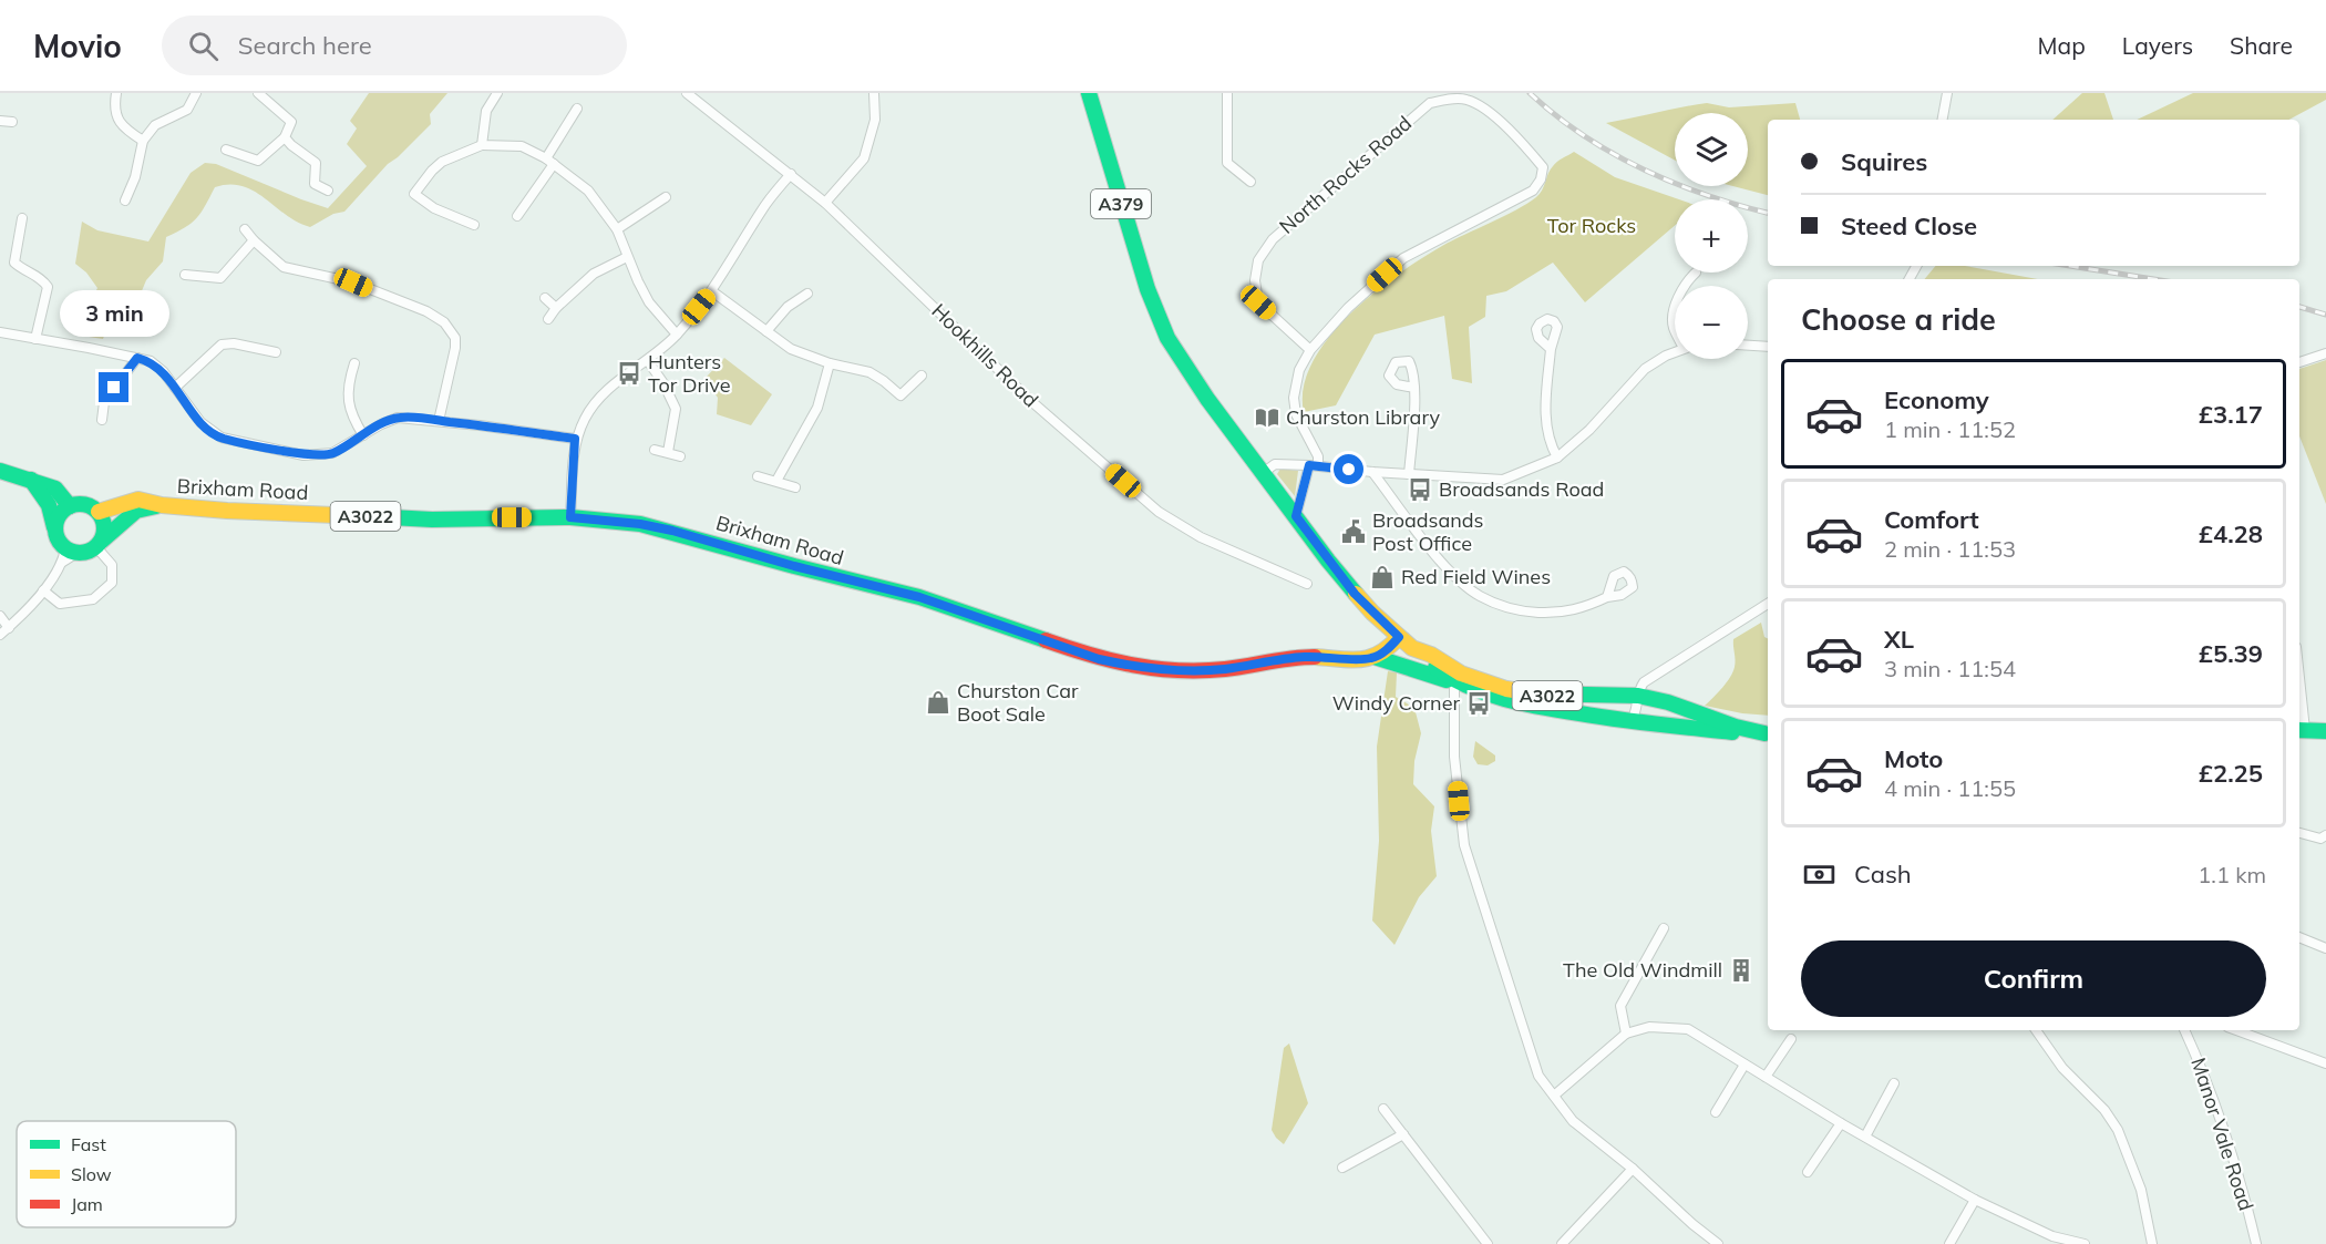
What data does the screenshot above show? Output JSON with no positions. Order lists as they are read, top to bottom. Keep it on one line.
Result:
{"streets":{"main road":["A379","Brixham Road","A3022"],"street":["North Rocks Road","Hookhills Road","Manor Vale Road"]},"crossings":[["Brixham Road","A3022"]],"parks":["Tor Rocks"],"places":{"bus stop":["Hunters Tor Drive","Broadsands Road","Windy Corner"],"library":["Churston Library"],"public building":["Broadsands Post Office"],"shop":["Red Field Wines","Churston Car Boot Sale"],"building":["The Old Windmill"]},"legend":["Fast","Slow","Jam"],"page":{"header":"Movio","search":"Search here","nav":["Map","Layers","Share"],"map_buttons":["+","−"],"banner":["Squires","Steed Close"],"heading":"Choose a ride","bubble":"3 min","list":[{"name":"Economy","note":"1 min · 11:52","value":"£3.17"},{"name":"Comfort","note":"2 min · 11:53","value":"£4.28"},{"name":"XL","note":"3 min · 11:54","value":"£5.39"},{"name":"Moto","note":"4 min · 11:55","value":"£2.25"}],"pay":["Cash","1.1 km"],"buttons":"Confirm"}}
